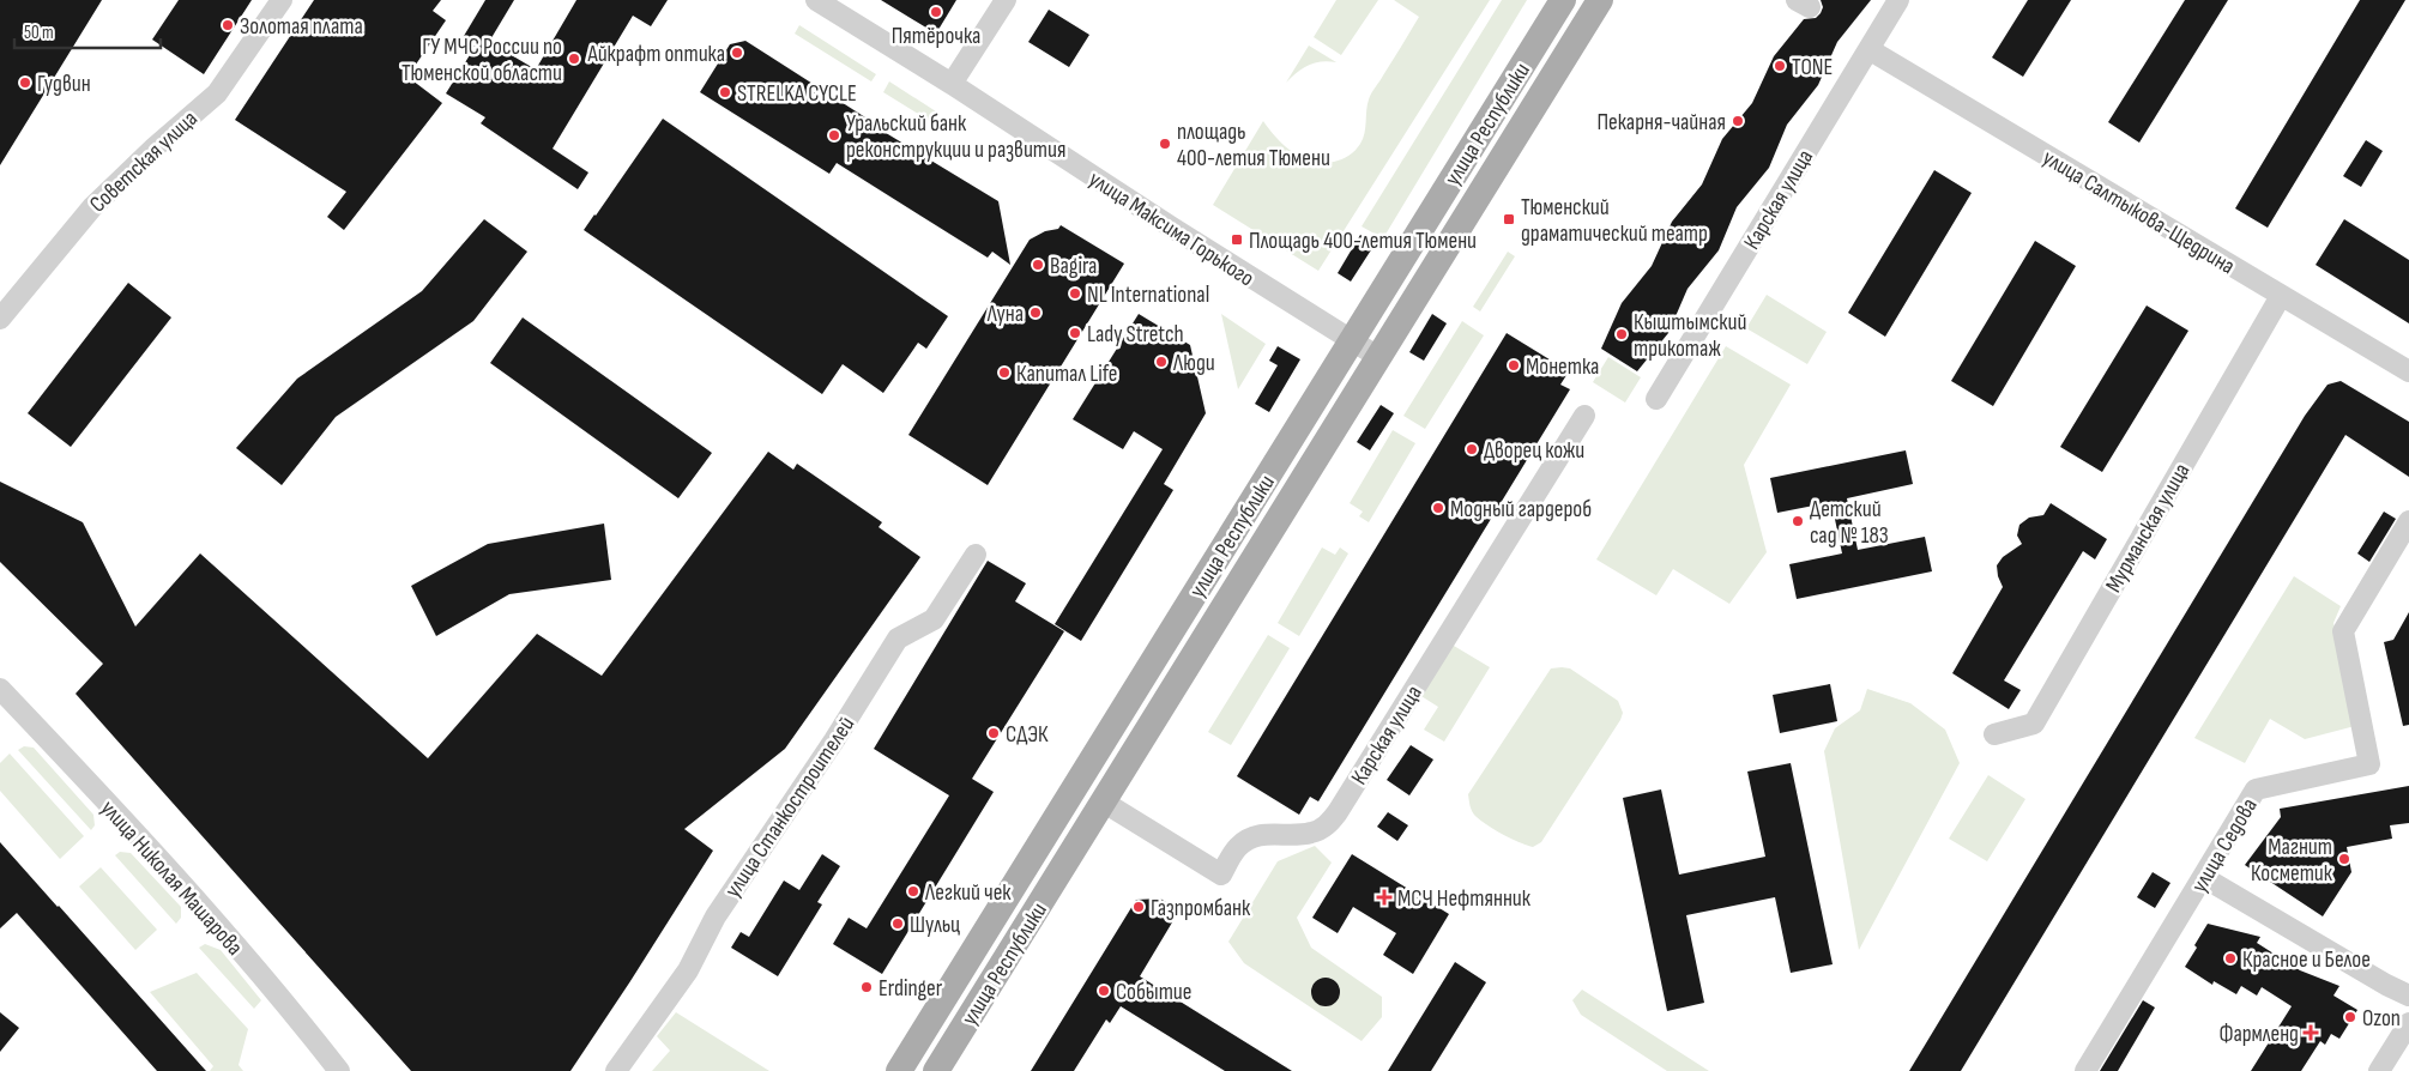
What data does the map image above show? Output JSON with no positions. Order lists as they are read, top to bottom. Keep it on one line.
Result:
{"streets":{"main road":["улица Республики"],"street":["Советская улица","Карская улица","улица Салтыкова-Щедрина","улица Максима Горького","Мурманская улица","улица Станкостроителей","улица Седова","улица Николая Машарова"]},"crossings":[["улица Республики","Карская улица"],["улица Республики","улица Максима Горького"],["Карская улица","улица Салтыкова-Щедрина"],["улица Салтыкова-Щедрина","Мурманская улица"]],"places":{"other":["Пятёрочка","Золотая плата","Айкрафт оптика","ГУ МЧС России по Тюменской области","TONE","Гудвин","STRELKA CYCLE","Пекарня-чайная","Уральский банк реконструкции и развития","площадь 400-летия Тюмени","Bagira","NL International","Луна","Lady Stretch","Кыштымский трикотаж","Люди","Монетка","Капитал Life","Дворец кожи","Модный гардероб","Детский сад № 183","СДЭК","Магнит Косметик","Легкий чек","Газпромбанк","Шульц","Красное и Белое","Erdinger","Событие","Ozon"],"transit":["Тюменский драматический театр","Площадь 400-летия Тюмени"],"health":["МСЧ Нефтянник","Фармленд"]},"scale_bar":"50 m"}
